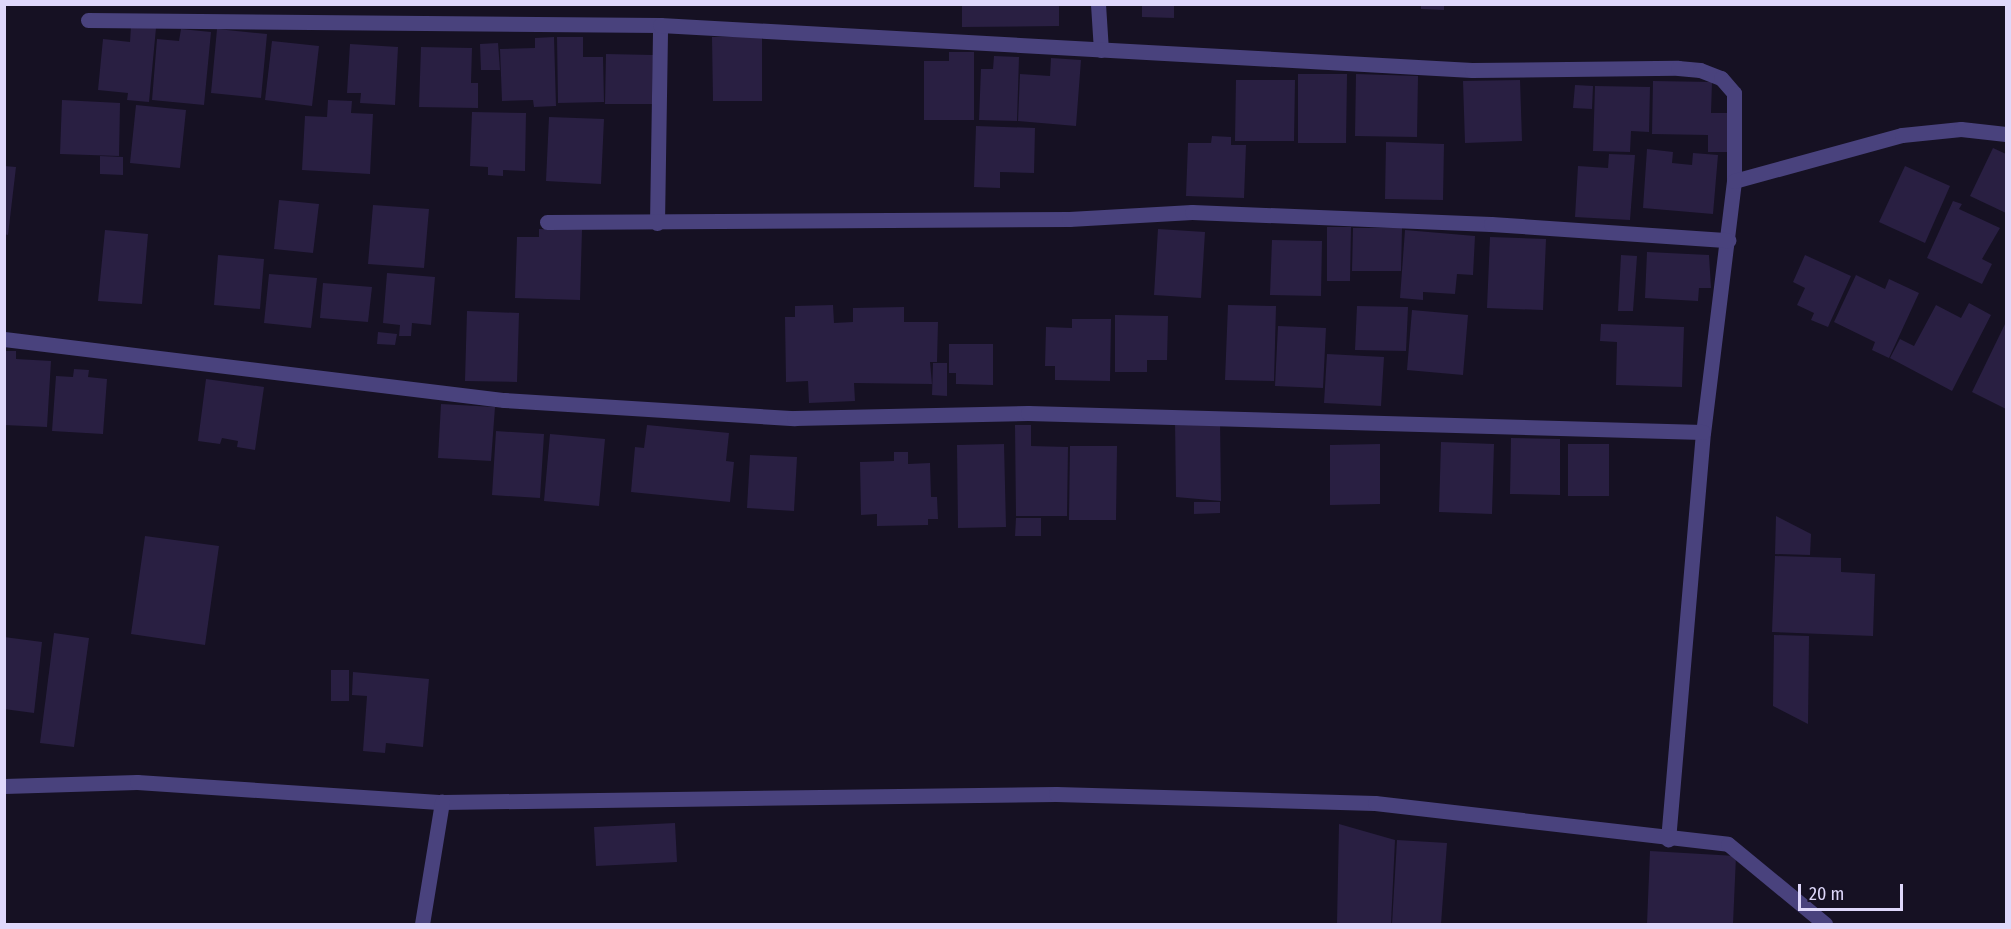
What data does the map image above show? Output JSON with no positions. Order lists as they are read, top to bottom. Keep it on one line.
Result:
{"scale_bar":"20 m"}
